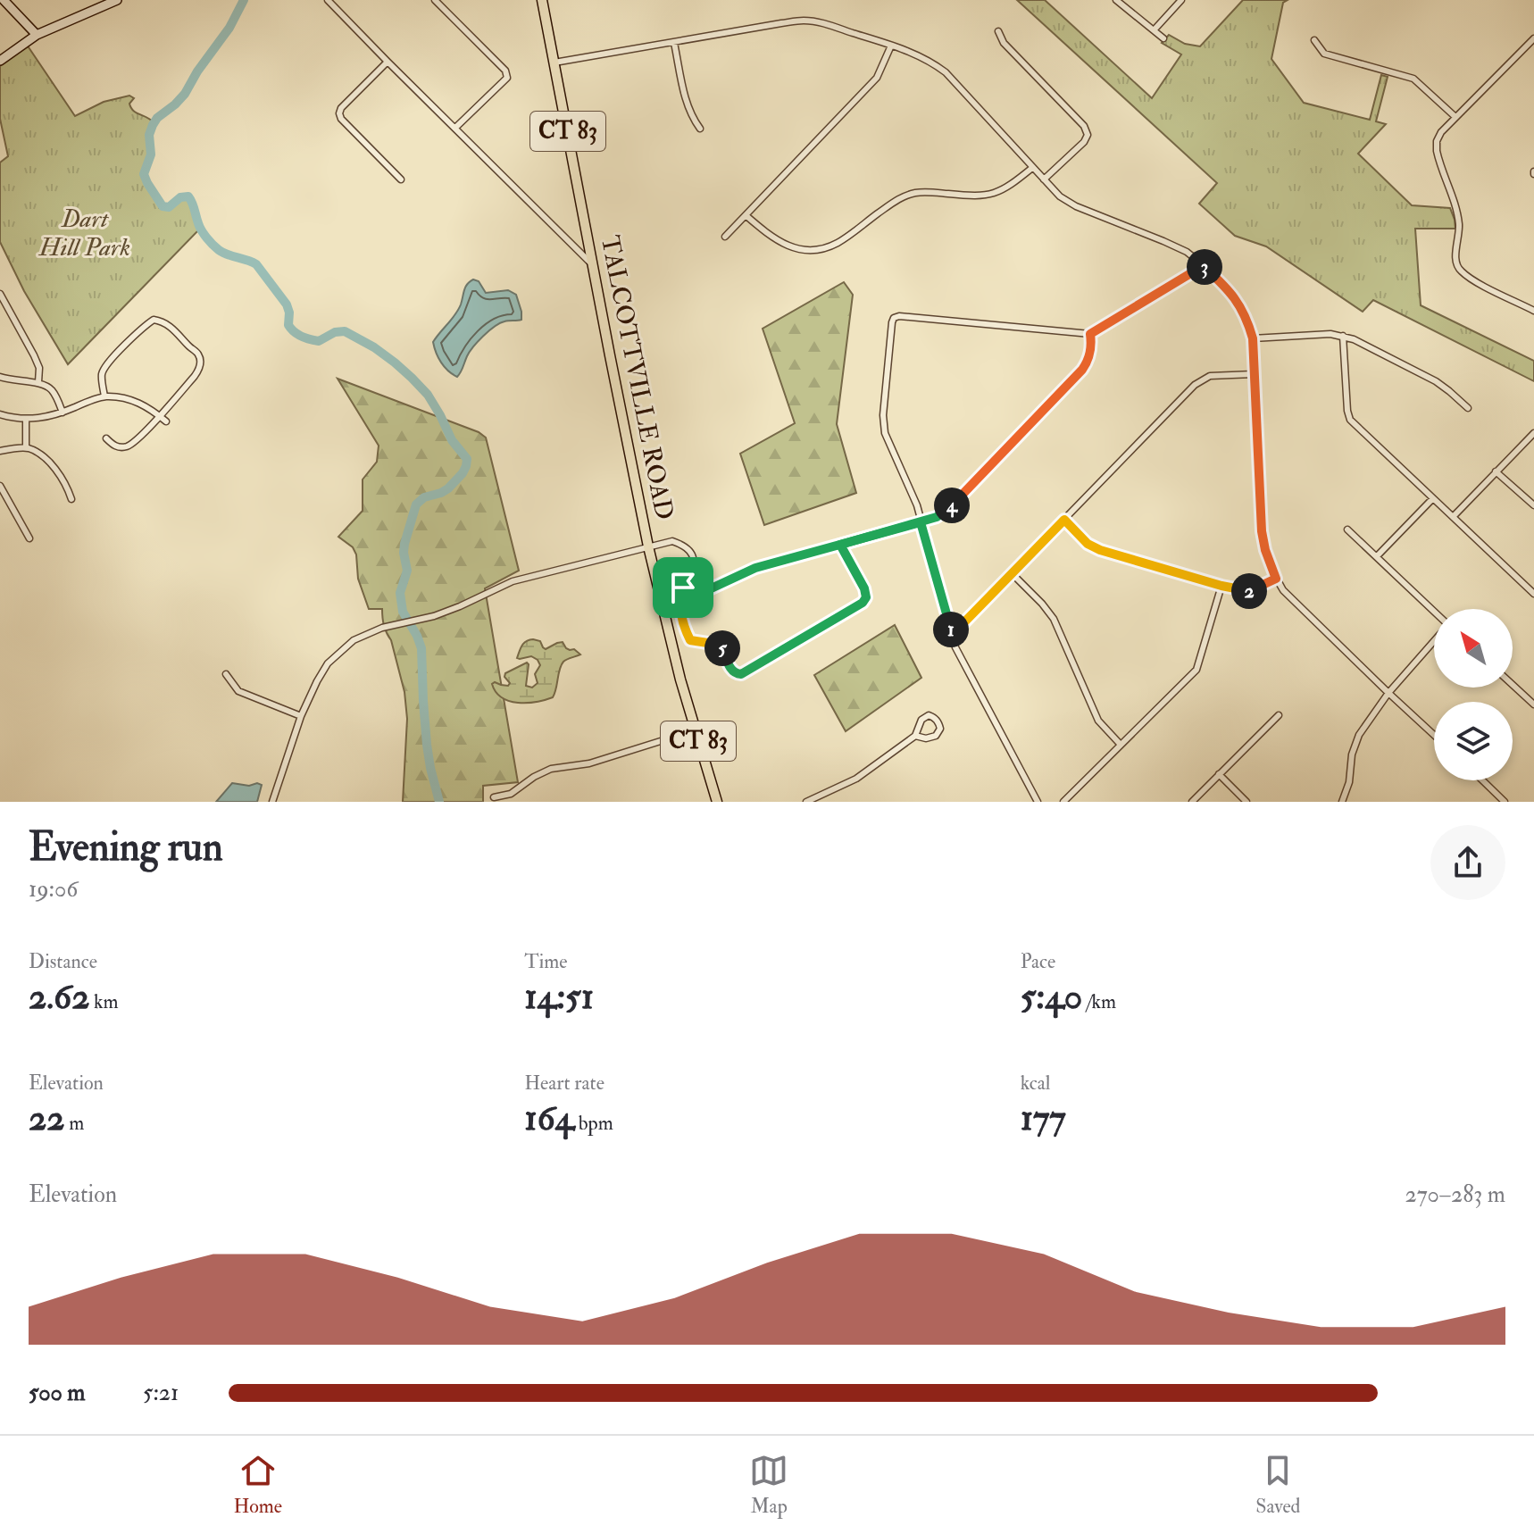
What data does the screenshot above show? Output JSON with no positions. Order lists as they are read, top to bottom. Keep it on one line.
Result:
{"streets":{"main road":["CT 83","TALCOTTVILLE ROAD"]},"parks":["Dart Hill Park"],"north":"top left","page":{"pins":["3","4","2","1","5"],"heading":["Evening run","19:06"],"stats":[["Distance","2.62 km"],["Time","14:51"],["Pace","5:40 /km"],["Elevation","22 m"],["Heart rate","164 bpm"],["kcal","177"]],"chart":["Elevation","270–283 m"],"list":[{"name":"500 m","note":"5:21"}],"tabs":["Home","Map","Saved"]}}
